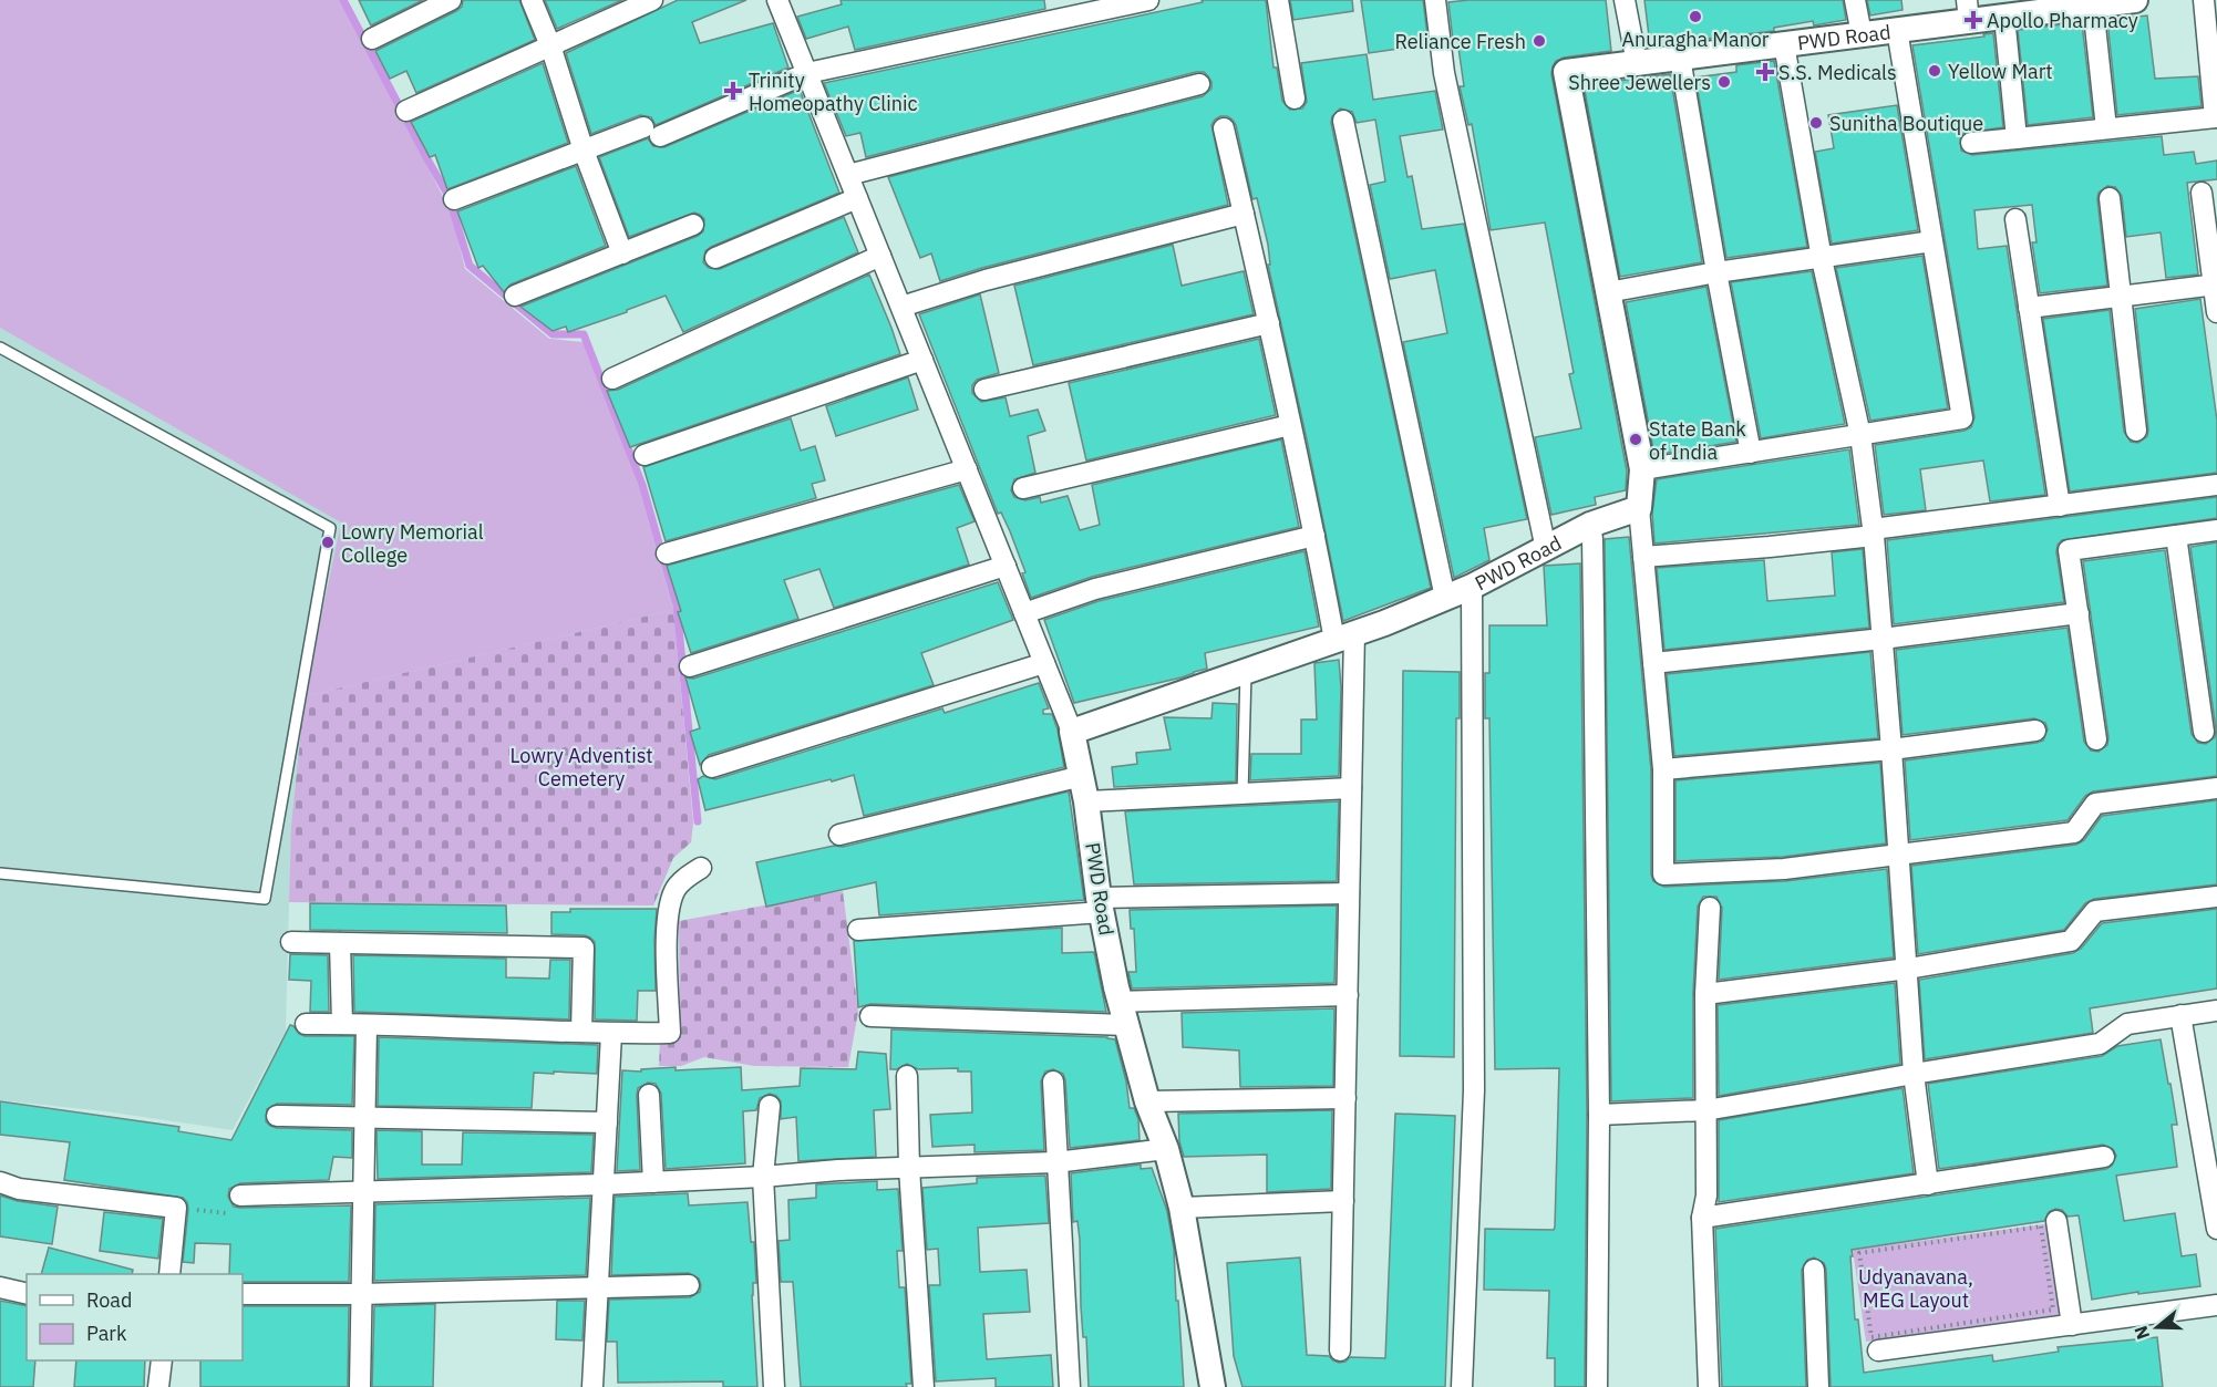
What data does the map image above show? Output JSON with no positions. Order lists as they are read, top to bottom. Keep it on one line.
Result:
{"streets":{"street":["PWD Road"]},"parks":["Lowry Adventist Cemetery","Udyanavana, MEG Layout"],"places":{"other":["Anuragha Manor","Reliance Fresh","Yellow Mart","Shree Jewellers","Sunitha Boutique","State Bank of India","Lowry Memorial College"],"health":["Apollo Pharmacy","S.S. Medicals","Trinity Homeopathy Clinic"]},"legend":["Road","Park"],"north":"left"}
